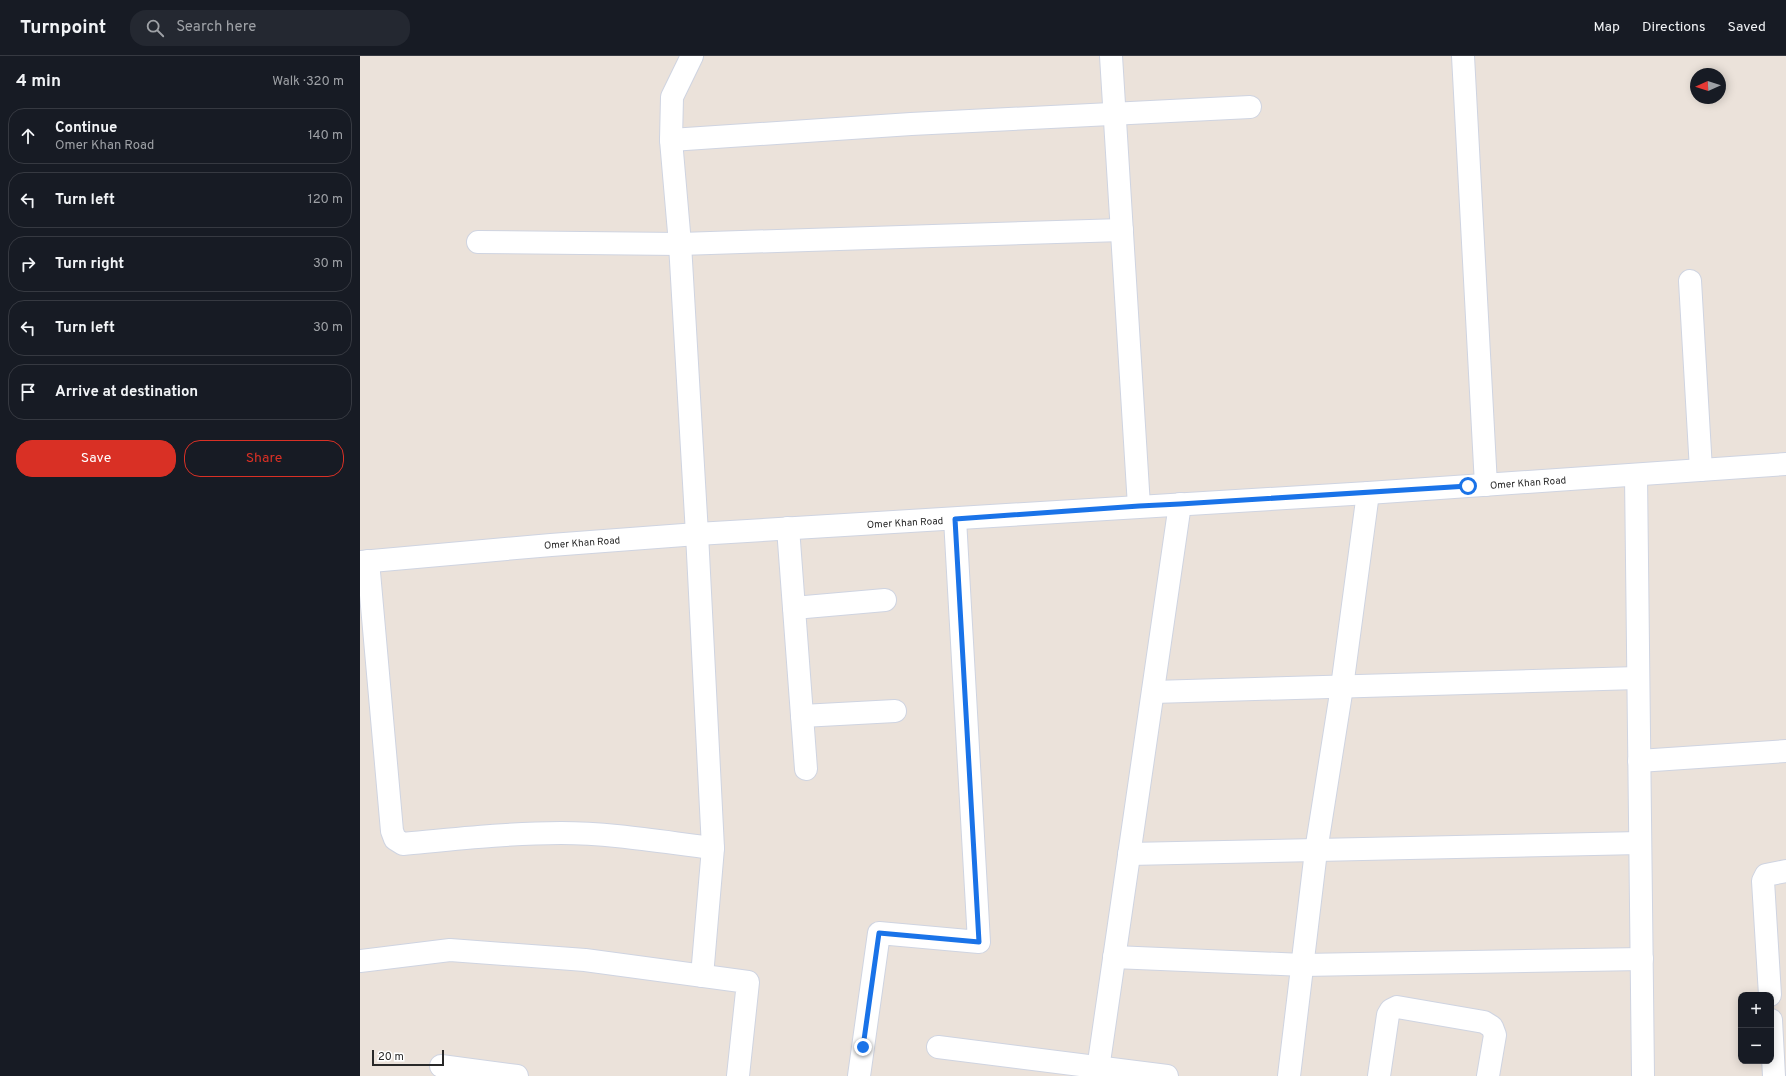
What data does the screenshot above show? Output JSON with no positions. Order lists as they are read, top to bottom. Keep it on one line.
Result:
{"streets":{"street":["Omer Khan Road"]},"scale_bar":"20 m","north":"left","page":{"header":"Turnpoint","search":"Search here","nav":["Map","Directions","Saved"],"heading":["4 min","Walk · 320 m"],"list":[["Continue","Omer Khan Road","140 m"],["Turn left","120 m"],["Turn right","30 m"],["Turn left","30 m"],"Arrive at destination"],"buttons":["Save","Share"],"map_buttons":["+","−"],"scale":"20 m"}}
